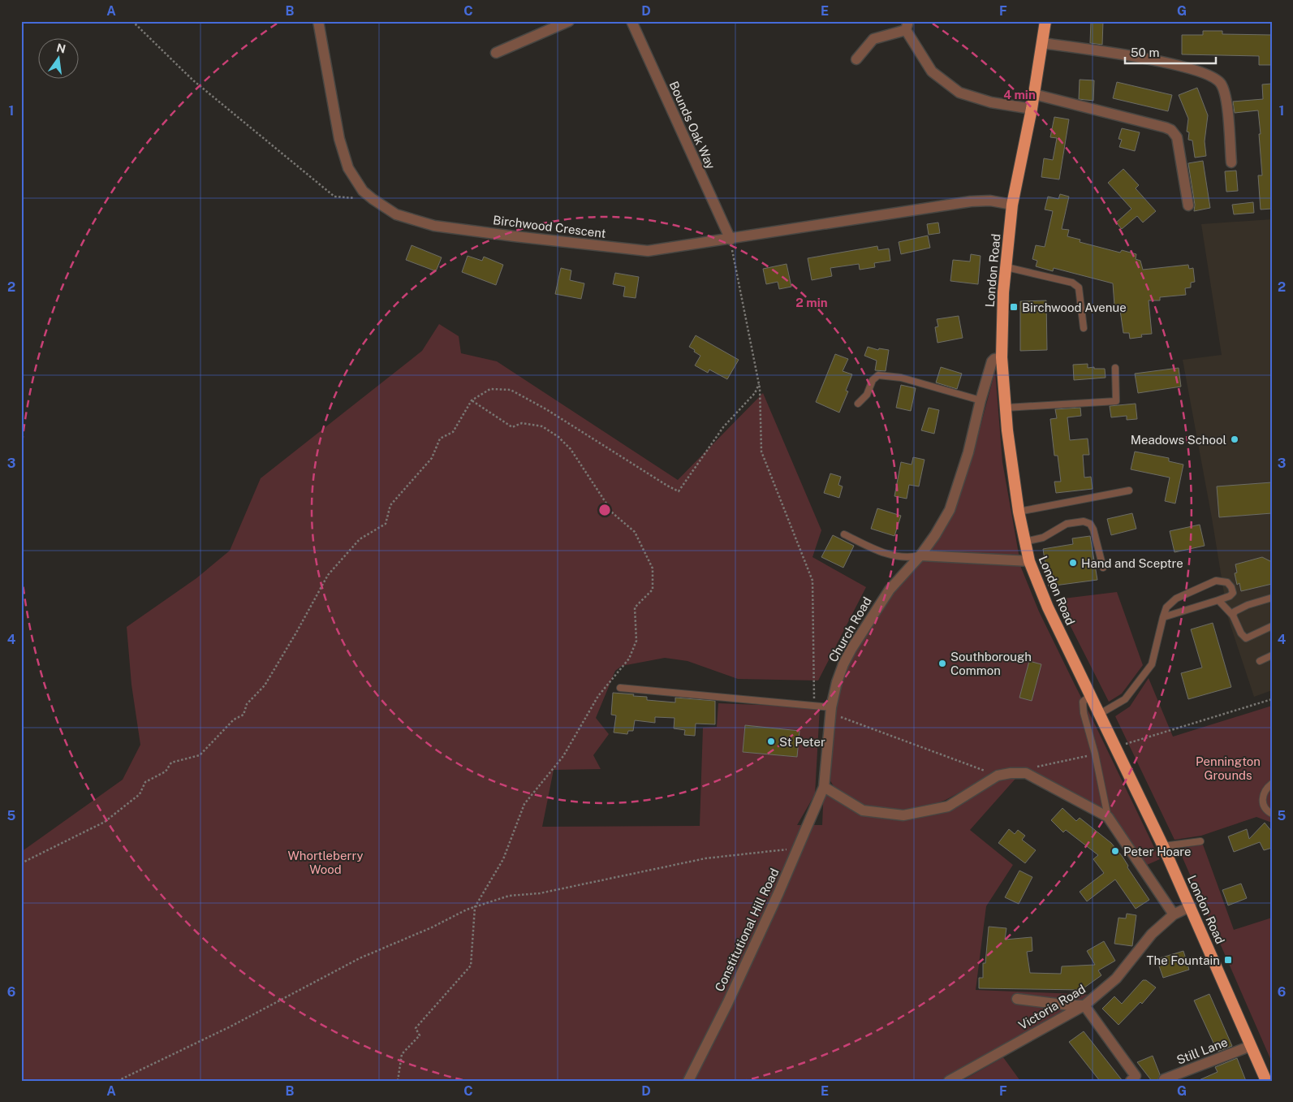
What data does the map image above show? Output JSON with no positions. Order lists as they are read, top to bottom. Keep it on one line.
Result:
{"streets":{"highway":["London Road"],"street":["Bounds Oak Way","Birchwood Crescent","Church Road","Constitutional Hill Road","Victoria Road","Still Lane"]},"crossings":[["Bounds Oak Way","Birchwood Crescent"],["London Road","Church Road"],["London Road","Victoria Road"],["London Road","Still Lane"],["Church Road","Constitutional Hill Road"]],"parks":["Pennington Grounds","Whortleberry Wood"],"places":{"transit":["Birchwood Avenue","The Fountain"],"other":["Meadows School","Hand and Sceptre","Southborough Common","St Peter","Peter Hoare"]},"scale_bar":"50 m","north":"top","grid":{"columns":["A","B","C","D","E","F","G"],"rows":["1","2","3","4","5","6"]},"rings":["4 min","2 min"]}
